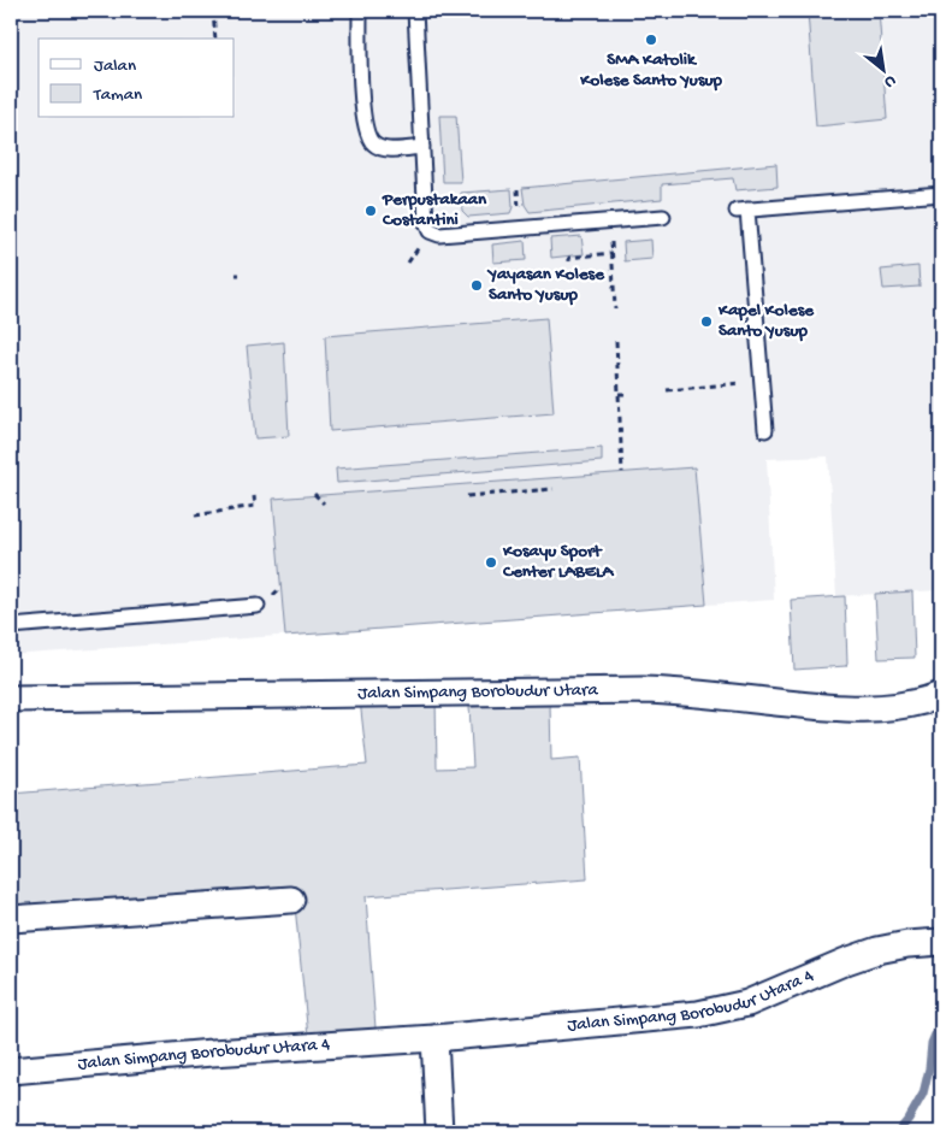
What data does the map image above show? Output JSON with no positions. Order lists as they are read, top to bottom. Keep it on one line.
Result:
{"streets":{"street":["Jalan Simpang Borobudur Utara","Jalan Simpang Borobudur Utara 4"]},"places":["SMA Katolik Kolese Santo Yusup","Perpustakaan Costantini","Yayasan Kolese Santo Yusup","Kapel Kolese Santo Yusup","Kosayu Sport Center LABELA"],"legend":["Jalan","Taman"],"north":"bottom right"}
